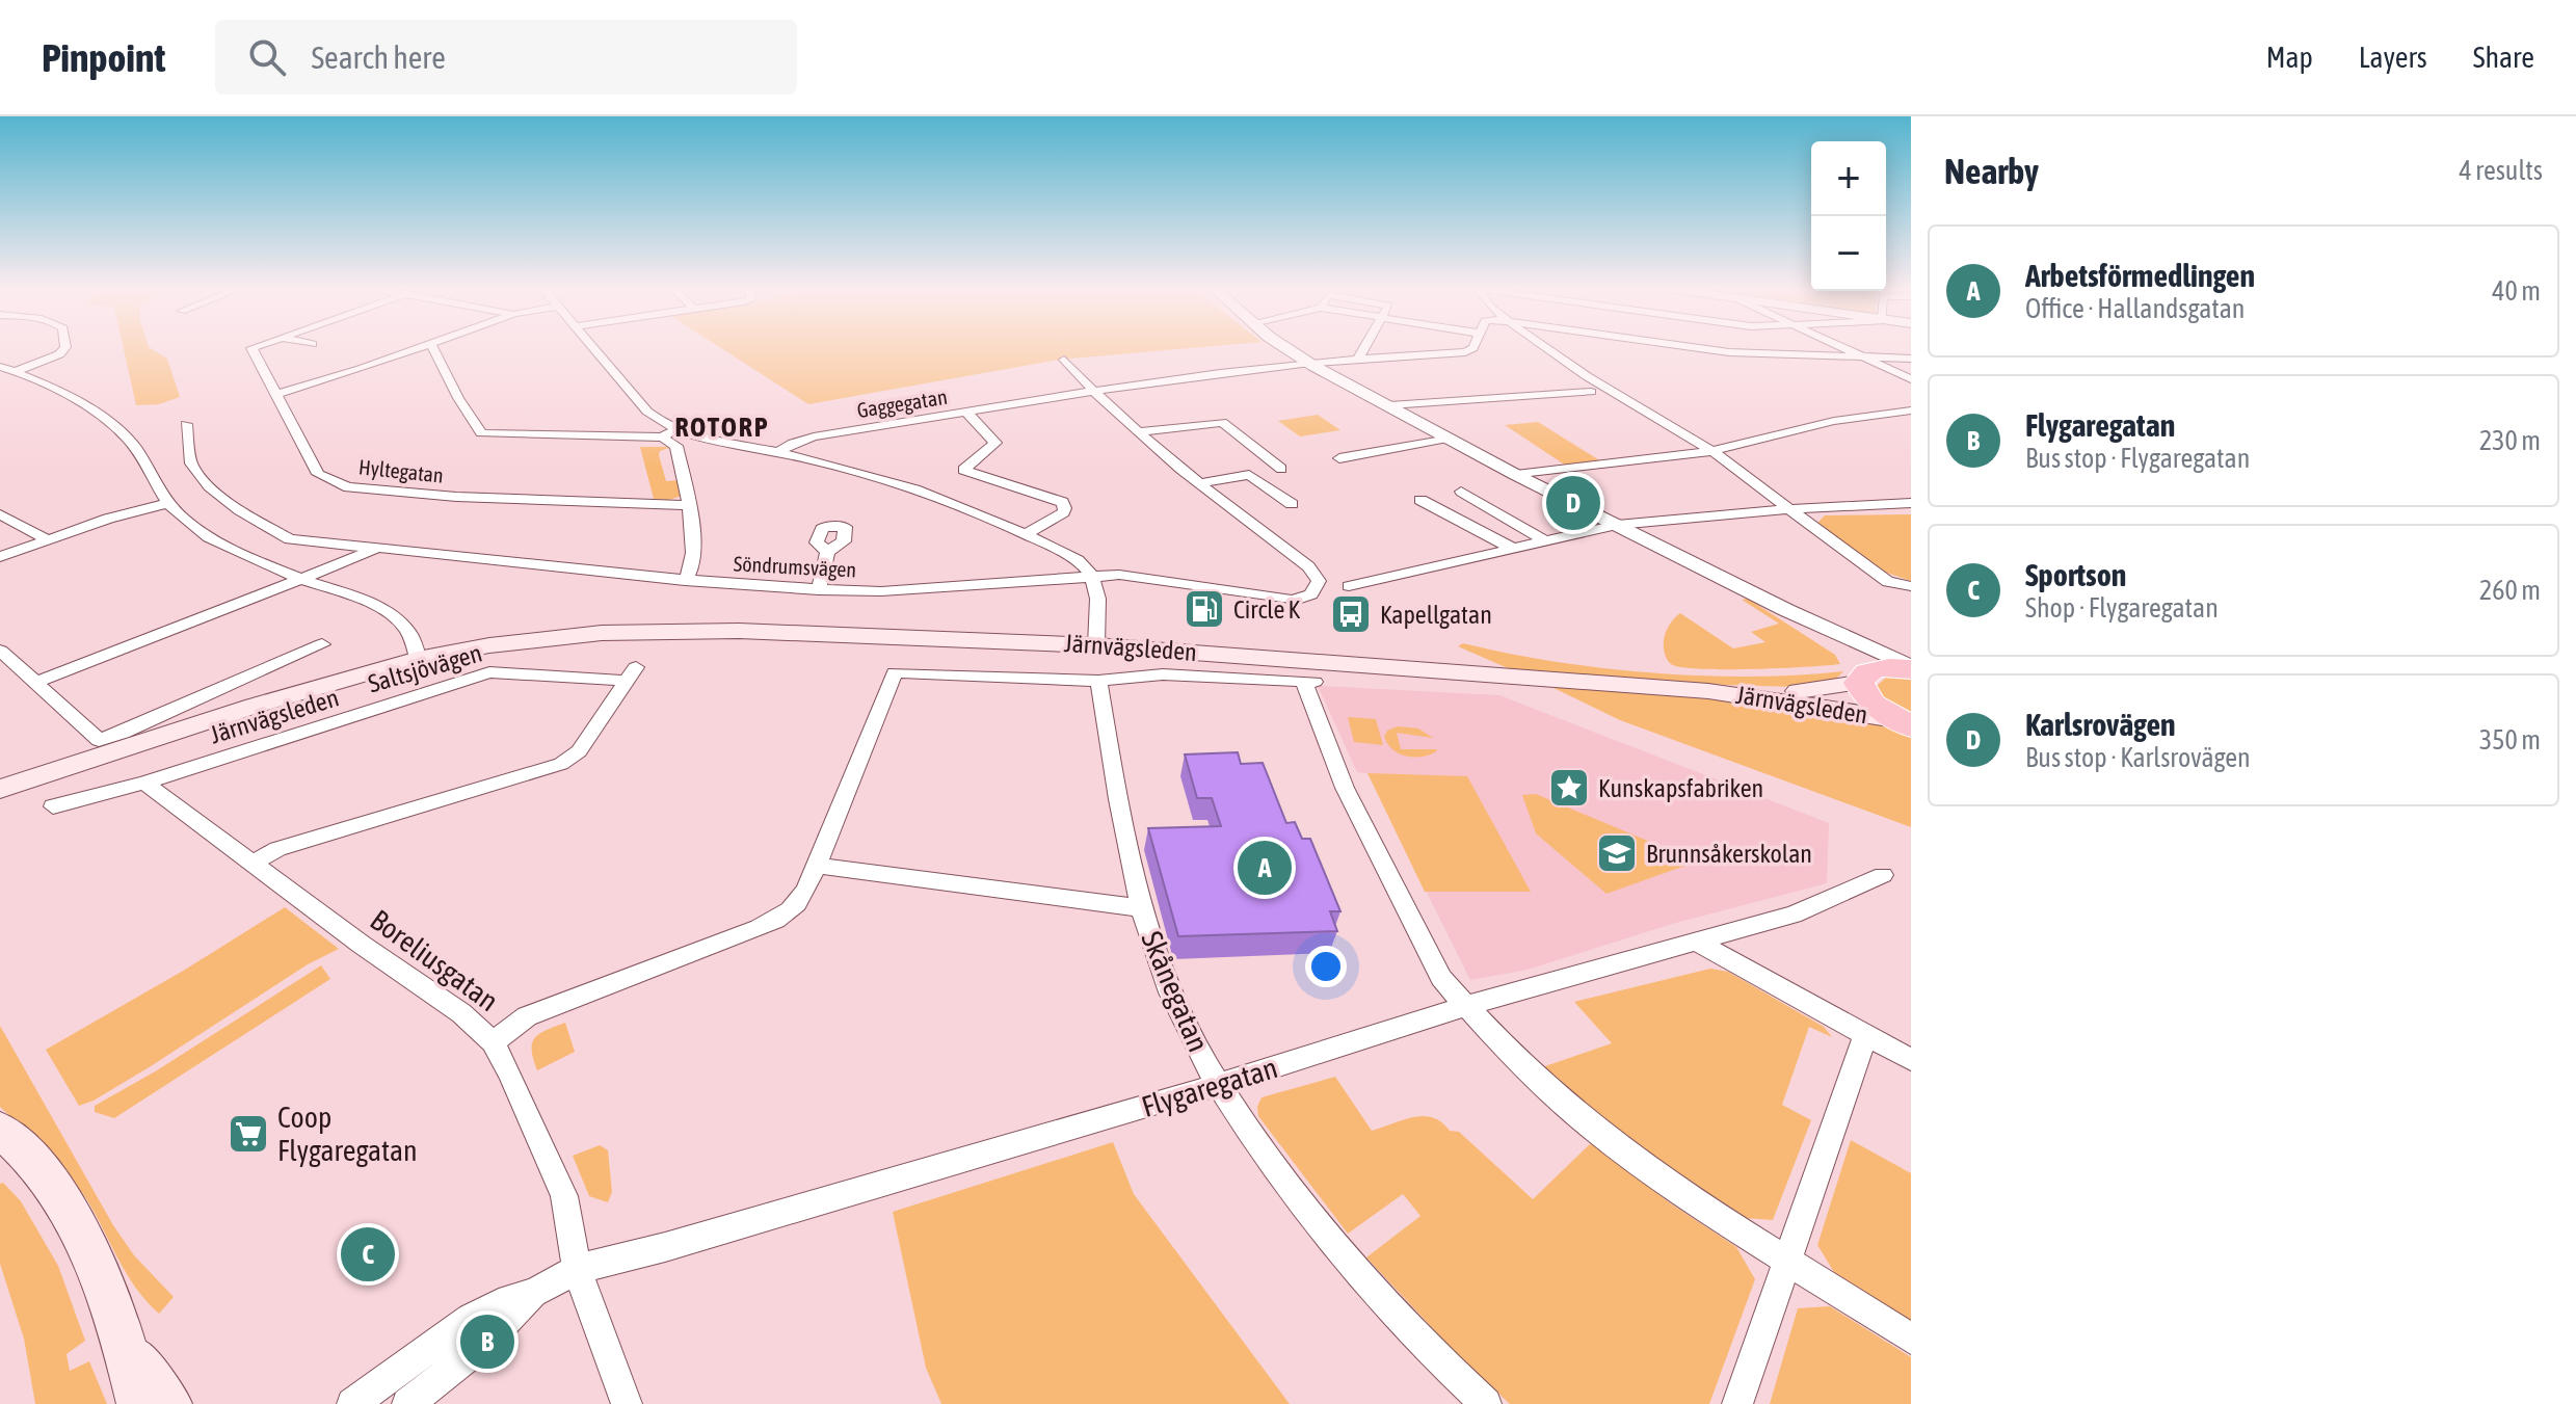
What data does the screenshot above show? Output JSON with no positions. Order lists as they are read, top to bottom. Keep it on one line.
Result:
{"streets":{"main road":["Järnvägsleden"],"street":["Gaggegatan","Hyltegatan","Söndrumsvägen","Saltsjövägen","Boreliusgatan","Skånegatan","Flygaregatan"]},"crossings":[["Saltsjövägen","Boreliusgatan"],["Boreliusgatan","Flygaregatan"],["Skånegatan","Flygaregatan"]],"districts":["ROTORP"],"places":{"fuel station":["Circle K"],"bus stop":["Kapellgatan"],"place":["Kunskapsfabriken"],"school or university":["Brunnsåkerskolan"],"supermarket":["Coop Flygaregatan"]},"page":{"header":"Pinpoint","search":"Search here","nav":["Map","Layers","Share"],"heading":["Nearby","4 results"],"map_buttons":["+","−"],"list":[{"mark":"A","name":"Arbetsförmedlingen","note":"Office · Hallandsgatan","value":"40 m"},{"mark":"B","name":"Flygaregatan","note":"Bus stop · Flygaregatan","value":"230 m"},{"mark":"C","name":"Sportson","note":"Shop · Flygaregatan","value":"260 m"},{"mark":"D","name":"Karlsrovägen","note":"Bus stop · Karlsrovägen","value":"350 m"}],"pins":["D","A","C","B"]}}
